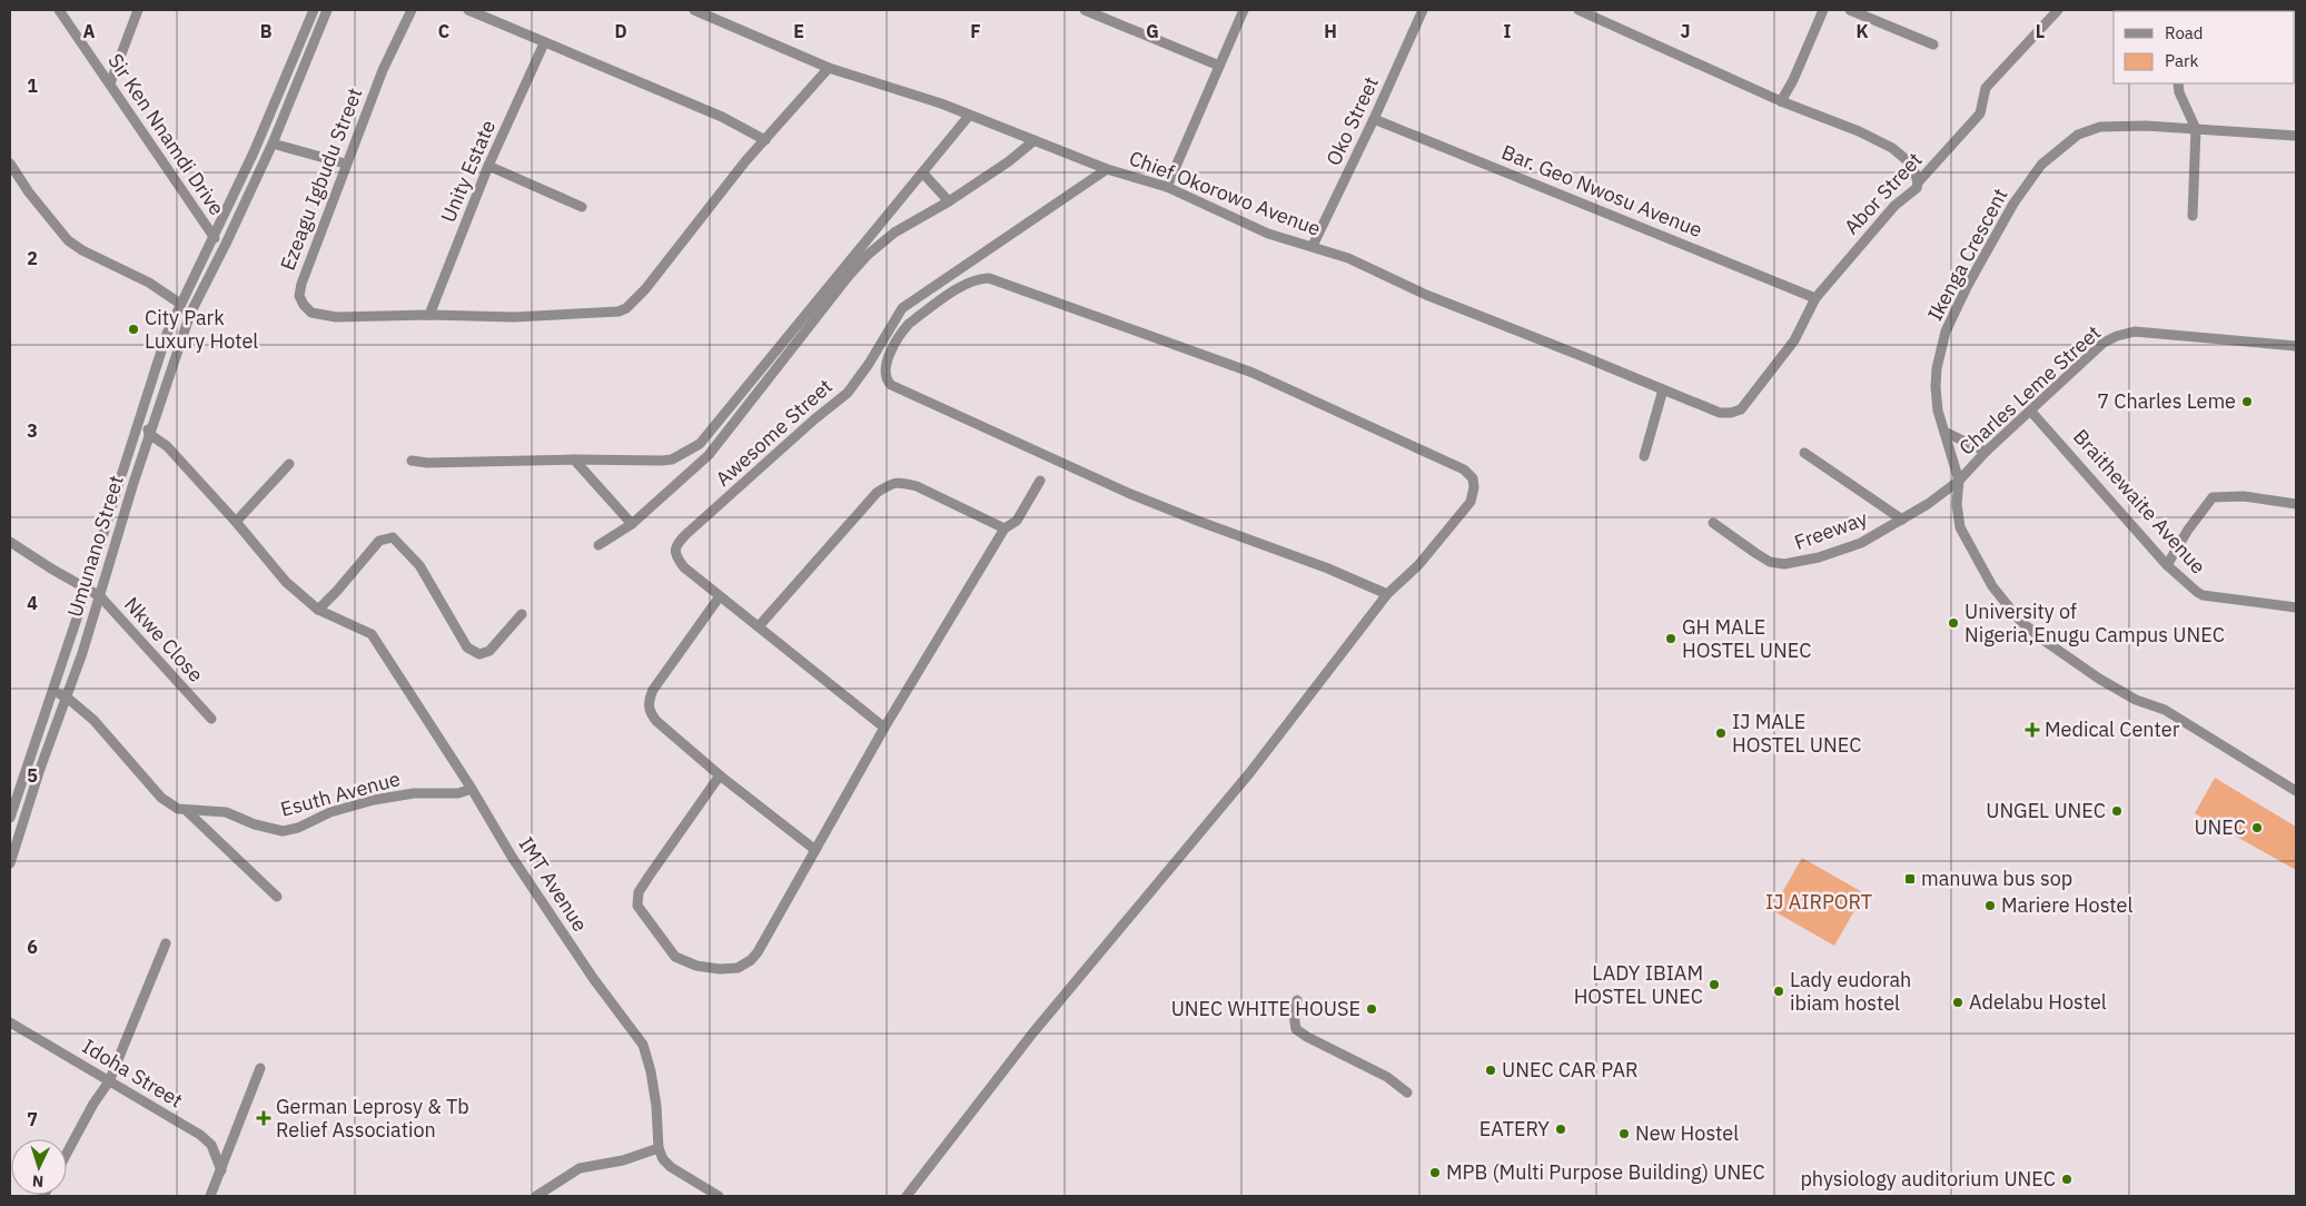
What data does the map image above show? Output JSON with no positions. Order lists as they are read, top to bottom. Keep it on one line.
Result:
{"streets":{"street":["Oko Street","Sir Ken Nnamdi Drive","Unity Estate","Ezeagu Igbudu Street","Bar. Geo Nwosu Avenue","Chief Okorowo Avenue","Abor Street","Ikenga Crescent","Charles Leme Street","Awesome Street","Braithewaite Avenue","Freeway","Umunano Street","Nkwe Close","Esuth Avenue","IMT Avenue","Idoha Street"]},"crossings":[["Oko Street","Bar. Geo Nwosu Avenue"],["Oko Street","Chief Okorowo Avenue"],["Sir Ken Nnamdi Drive","Umunano Street"],["Unity Estate","Ezeagu Igbudu Street"],["Ezeagu Igbudu Street","Chief Okorowo Avenue"],["Bar. Geo Nwosu Avenue","Abor Street"],["Chief Okorowo Avenue","Abor Street"],["Chief Okorowo Avenue","Awesome Street"],["Ikenga Crescent","Charles Leme Street"],["Charles Leme Street","Braithewaite Avenue"],["Charles Leme Street","Freeway"],["Umunano Street","Nkwe Close"],["Umunano Street","Esuth Avenue"],["Umunano Street","IMT Avenue"],["Esuth Avenue","IMT Avenue"]],"parks":["IJ AIRPORT"],"places":{"other":["City Park Luxury Hotel","7 Charles Leme","University of Nigeria,Enugu Campus UNEC","GH MALE HOSTEL UNEC","IJ MALE HOSTEL UNEC","UNGEL UNEC","UNEC","Mariere Hostel","LADY IBIAM HOSTEL UNEC","Lady eudorah ibiam hostel","Adelabu Hostel","UNEC WHITE HOUSE","UNEC CAR PAR","EATERY","New Hostel","MPB (Multi Purpose Building) UNEC","physiology auditorium UNEC"],"health":["Medical Center","German Leprosy & Tb Relief Association"],"transit":["manuwa bus sop"]},"legend":["Road","Park"],"north":"bottom","grid":{"columns":["A","B","C","D","E","F","G","H","I","J","K","L"],"rows":["1","2","3","4","5","6","7"]}}
